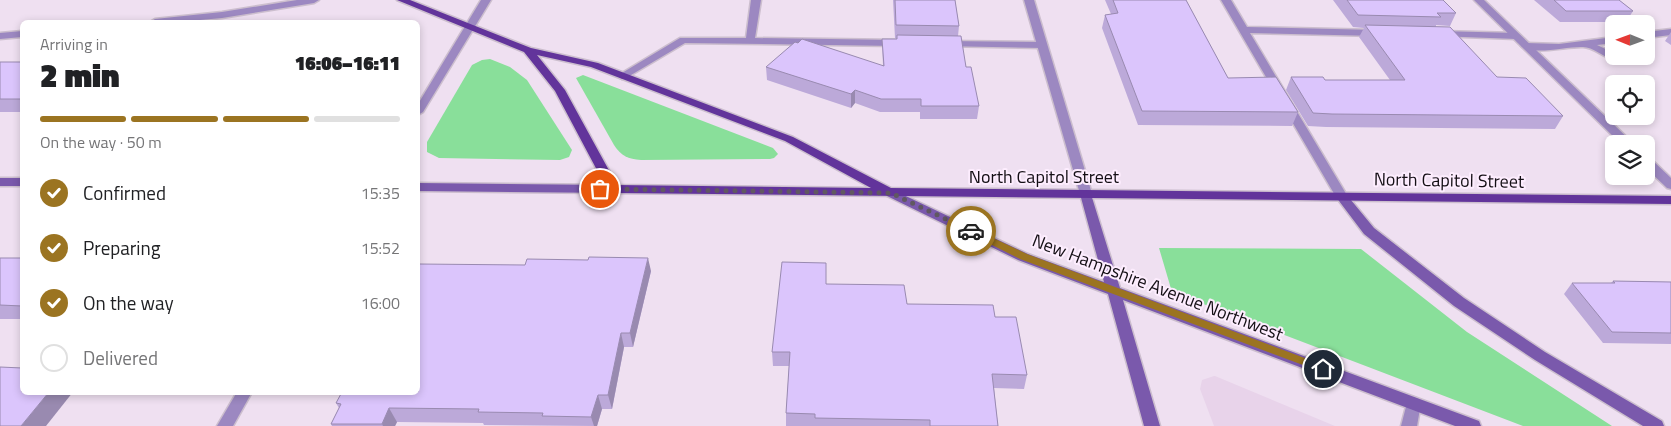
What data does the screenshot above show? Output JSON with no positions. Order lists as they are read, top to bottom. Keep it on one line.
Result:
{"streets":{"main road":["North Capitol Street","New Hampshire Avenue Northwest"]},"crossings":[["North Capitol Street","New Hampshire Avenue Northwest"]],"north":"left","page":{"heading":["2 min","Arriving in","16:06–16:11"],"bar":"On the way · 50 m","list":[["Confirmed","15:35"],["Preparing","15:52"],["On the way","16:00"],"Delivered"]}}
